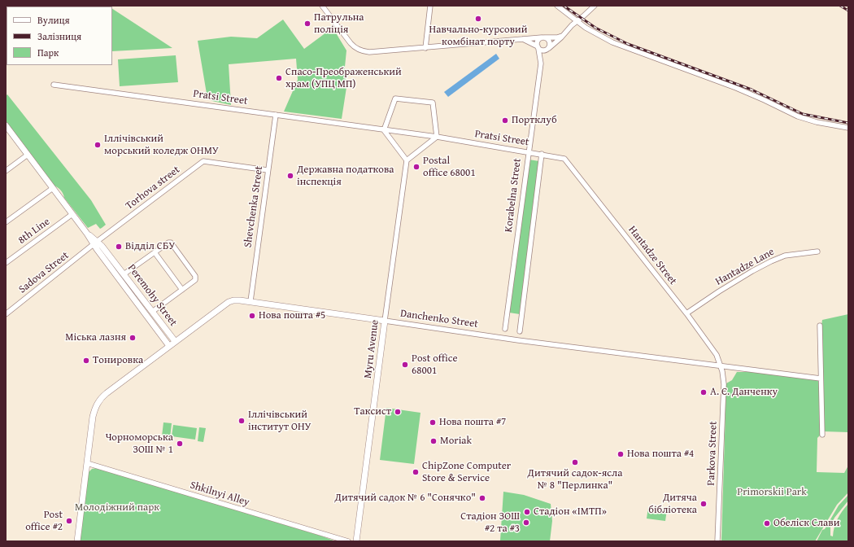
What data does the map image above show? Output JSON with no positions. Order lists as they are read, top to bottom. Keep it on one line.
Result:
{"streets":{"main road":["Peremohy Street","Danchenko Street","Myru Avenue"],"street":["Pratsi Street","Torhova street","Korabelna Street","Shevchenka Street","8th Line","Hantadze Street","Hantadze Lane","Sadova Street","Parkova Street","Shkilnyi Alley"]},"crossings":[["Pratsi Street","Korabelna Street"],["Pratsi Street","Shevchenka Street"],["Pratsi Street","Hantadze Street"],["Torhova street","Shevchenka Street"],["Torhova street","Sadova Street"],["Torhova street","Peremohy Street"],["Shevchenka Street","Danchenko Street"],["8th Line","Peremohy Street"],["Hantadze Street","Hantadze Lane"],["Hantadze Street","Danchenko Street"],["Hantadze Street","Parkova Street"],["Sadova Street","Peremohy Street"],["Peremohy Street","Danchenko Street"],["Danchenko Street","Myru Avenue"],["Danchenko Street","Parkova Street"],["Danchenko Street","Shkilnyi Alley"]],"parks":["Primorskii Park","Молодіжний парк"],"places":["Навчально-курсовий комбінат порту","Патрульна поліція","Спасо-Преображенський храм (УПЦ МП)","Портклуб","Іллічівський морський коледж ОНМУ","Postal office 68001","Державна податкова інспекція","Відділ СБУ","Нова пошта #5","Міська лазня","Тонировка","Post office 68001","А. Є. Данченку","Таксист","Іллічівський інститут ОНУ","Нова пошта #7","Moriak","Чорноморська ЗОШ № 1","Нова пошта #4","Дитячий садок-ясла № 8 \"Перлинка\"","ChipZone Computer Store & Service","Дитячий садок № 6 \"Сонячко\"","Дитяча бібліотека","Стадіон «ІМТП»","Post office #2","Стадіон ЗОШ #2 та #3","Обеліск Cлави"],"legend":["Вулиця","Залізниця","Парк"]}
